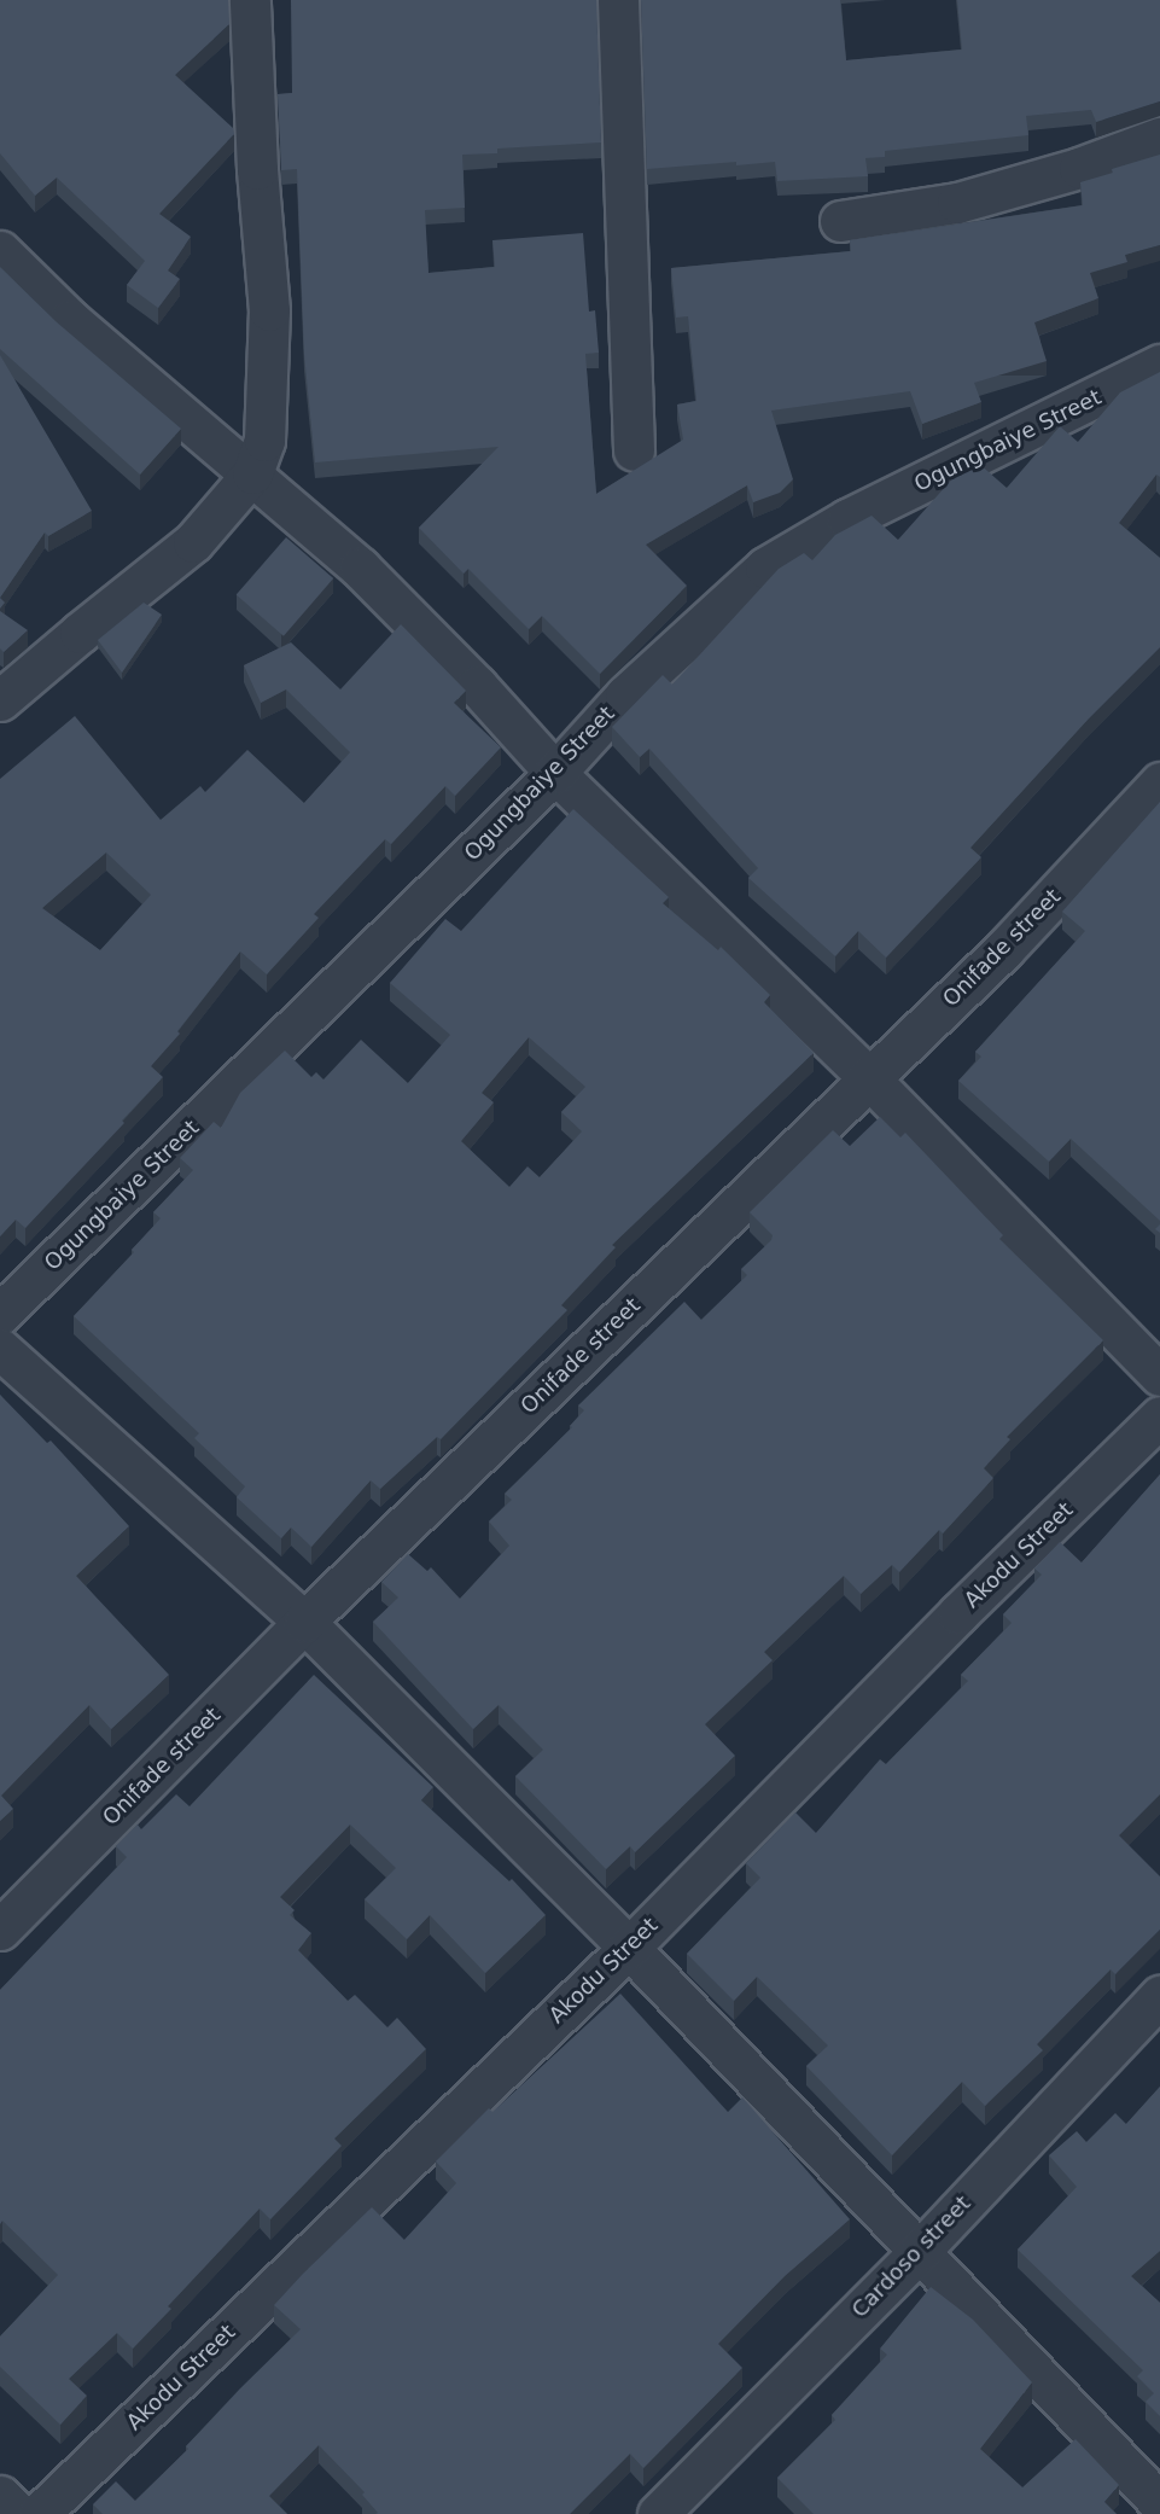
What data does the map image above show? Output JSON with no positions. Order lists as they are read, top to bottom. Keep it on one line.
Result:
{"streets":{"street":["Ogungbaiye Street","Onifade street","Akodu Street","Cardoso street"]}}
